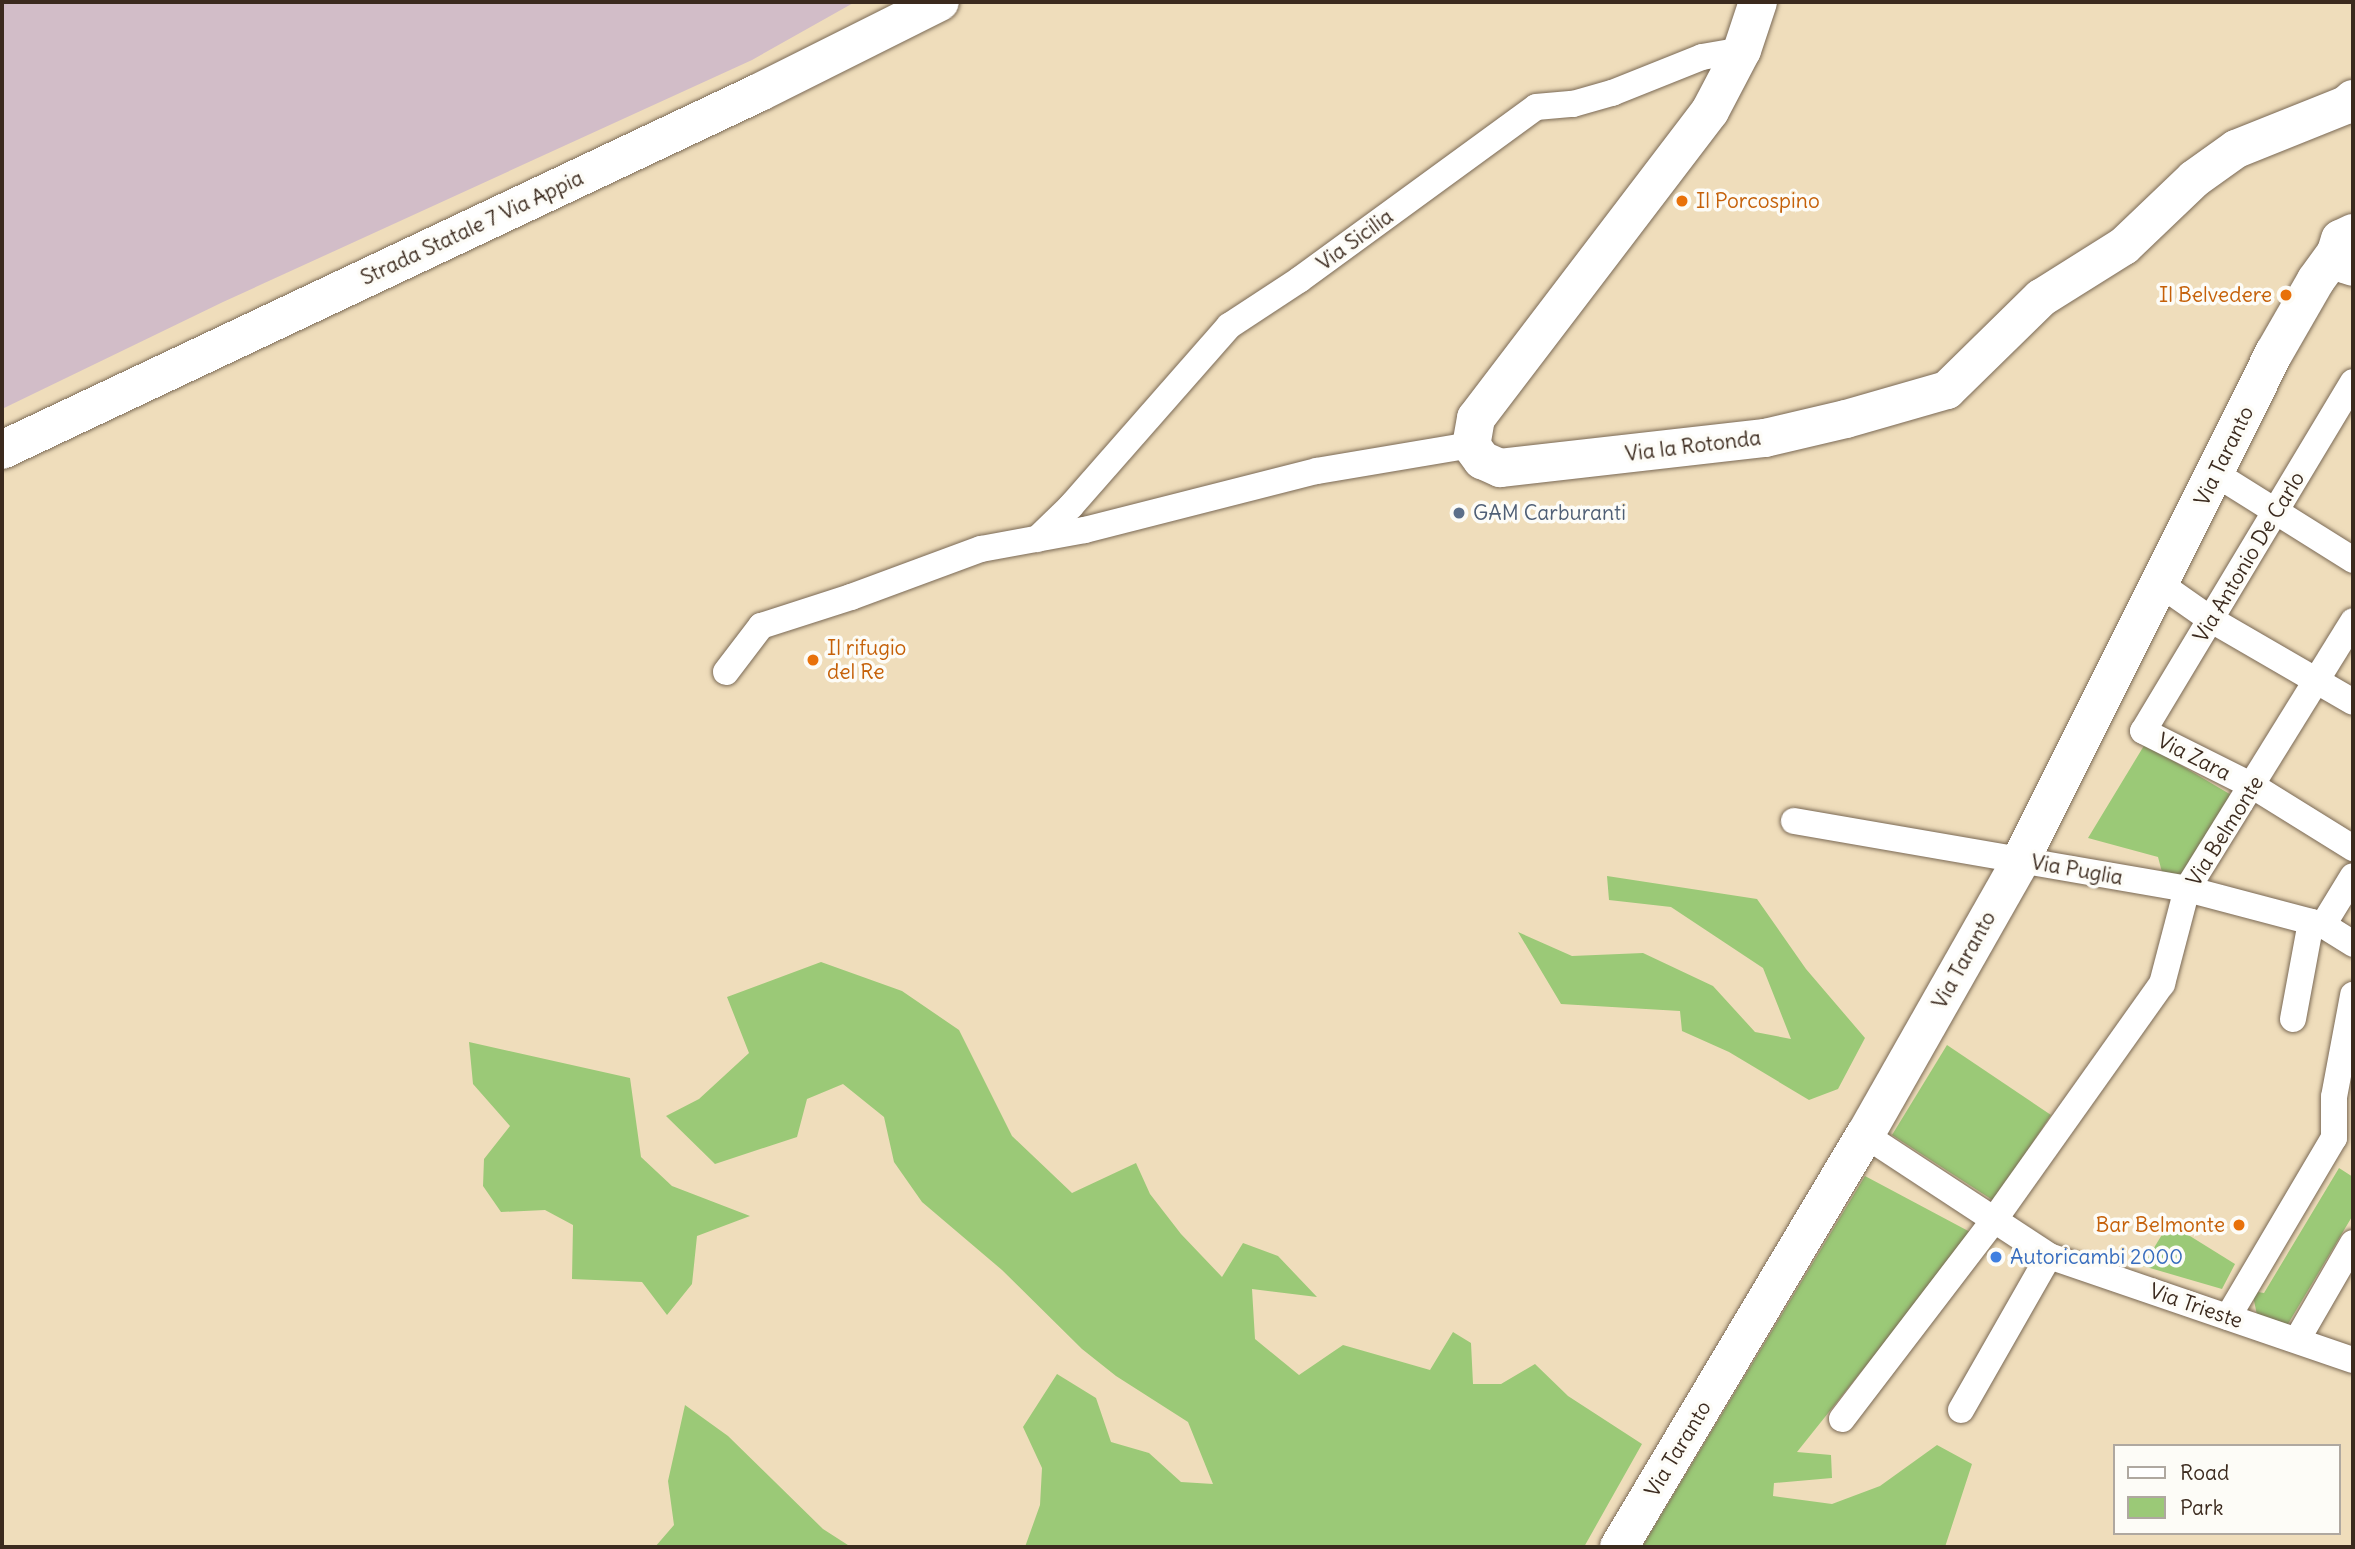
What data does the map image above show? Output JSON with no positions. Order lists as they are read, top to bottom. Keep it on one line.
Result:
{"streets":{"main road":["Strada Statale 7 Via Appia","Via la Rotonda","Via Taranto"],"street":["Via Sicilia","Via Antonio De Carlo","Via Zara","Via Belmonte","Via Puglia","Via Trieste"]},"crossings":[["Via Taranto","Via Puglia"],["Via Taranto","Via Trieste"],["Via Antonio De Carlo","Via Zara"],["Via Zara","Via Belmonte"],["Via Belmonte","Via Puglia"],["Via Belmonte","Via Trieste"]],"places":["Il Porcospino","Il Belvedere","GAM Carburanti","Il rifugio del Re","Bar Belmonte","Autoricambi 2000"],"legend":["Road","Park"]}
